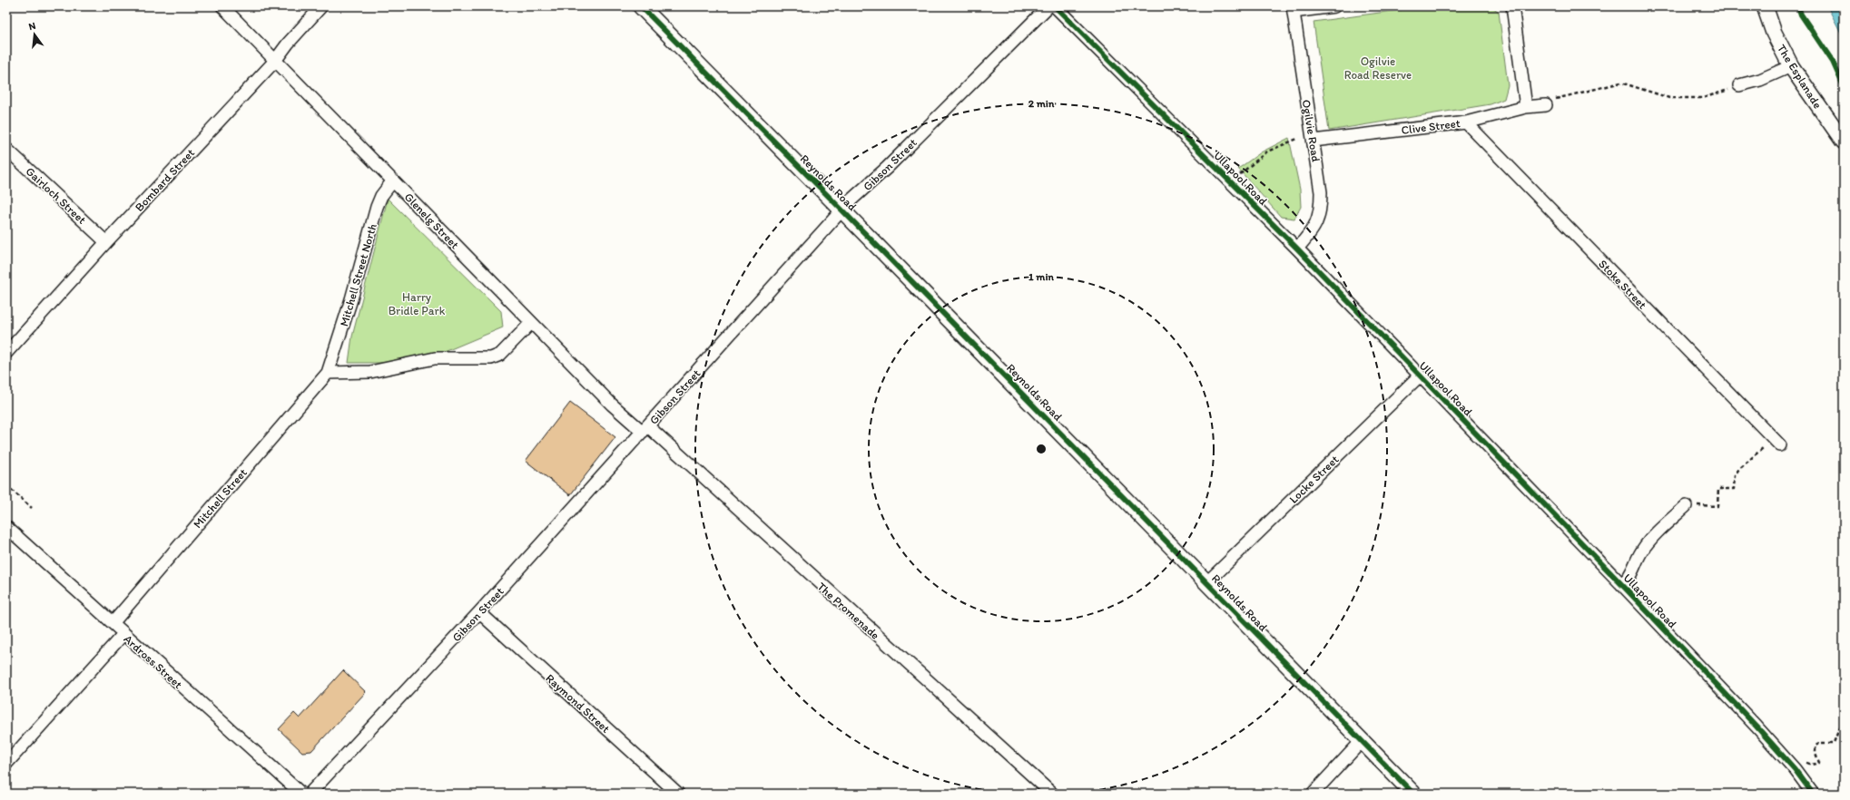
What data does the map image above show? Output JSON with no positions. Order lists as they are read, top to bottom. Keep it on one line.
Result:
{"streets":{"street":["The Esplanade","Clive Street","Ogilvie Road","Gibson Street","Ullapool Road","Bombard Street","Reynolds Road","Gairloch Street","Glenelg Street","Mitchell Street North","Stoke Street","Locke Street","Mitchell Street","The Promenade","Ardross Street","Raymond Street"]},"crossings":[["Clive Street","Ogilvie Road"],["Clive Street","Stoke Street"],["Ogilvie Road","Ullapool Road"],["Gibson Street","Reynolds Road"],["Gibson Street","Glenelg Street"],["Gibson Street","The Promenade"],["Gibson Street","Raymond Street"],["Ullapool Road","Locke Street"],["Bombard Street","Gairloch Street"],["Bombard Street","Glenelg Street"],["Reynolds Road","Locke Street"],["Glenelg Street","Mitchell Street North"],["Glenelg Street","The Promenade"],["Mitchell Street North","Mitchell Street"],["Mitchell Street","Ardross Street"]],"parks":["Ogilvie Road Reserve","Harry Bridle Park"],"north":"top","rings":["2 min","1 min"]}
